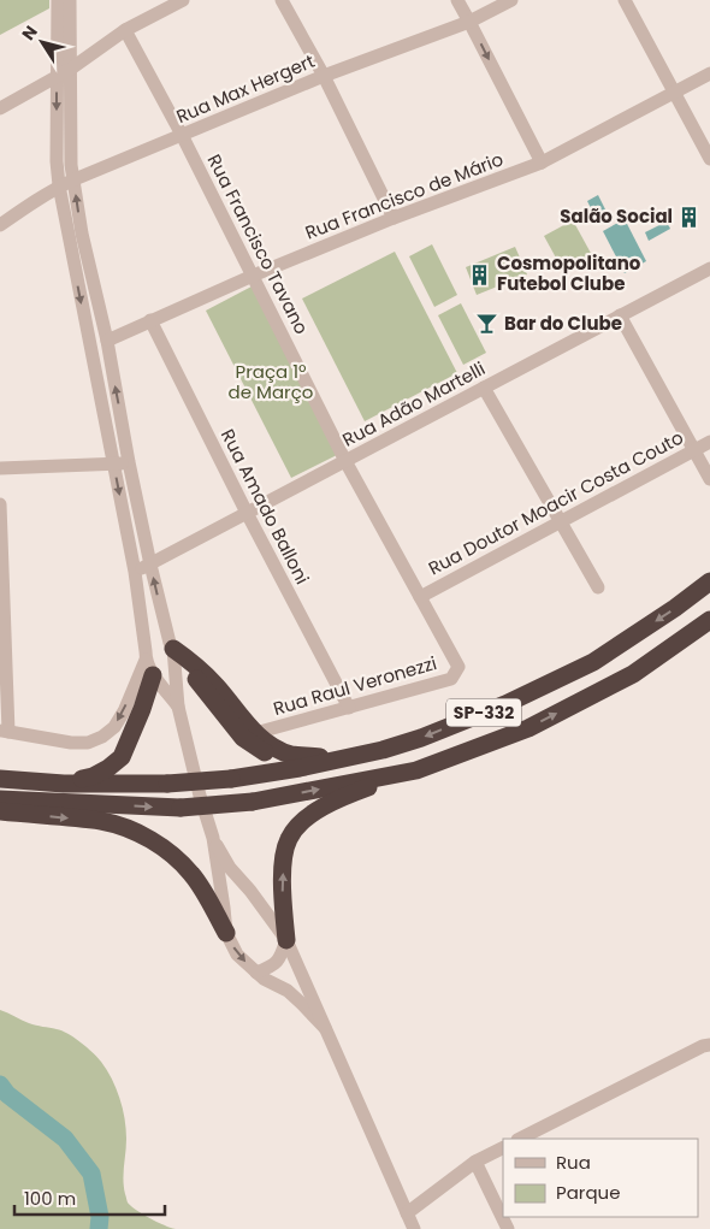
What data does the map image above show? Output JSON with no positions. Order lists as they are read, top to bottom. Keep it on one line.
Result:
{"streets":{"highway":["SP-332"],"street":["Rua Max Hergert","Rua Francisco de Mário","Rua Francisco Tavano","Rua Adão Martelli","Rua Doutor Moacir Costa Couto","Rua Amado Balloni","Rua Raul Veronezzi"]},"crossings":[["Rua Max Hergert","Rua Francisco Tavano"],["Rua Francisco de Mário","Rua Francisco Tavano"],["Rua Francisco de Mário","Rua Amado Balloni"],["Rua Francisco Tavano","Rua Adão Martelli"],["Rua Francisco Tavano","Rua Doutor Moacir Costa Couto"],["Rua Francisco Tavano","Rua Raul Veronezzi"],["Rua Adão Martelli","Rua Amado Balloni"],["Rua Amado Balloni","Rua Raul Veronezzi"]],"parks":["Praça 1º de Março"],"places":{"building":["Salão Social","Cosmopolitano Futebol Clube"],"bar":["Bar do Clube"]},"legend":["Rua","Parque"],"scale_bar":"100 m","north":"top left"}
